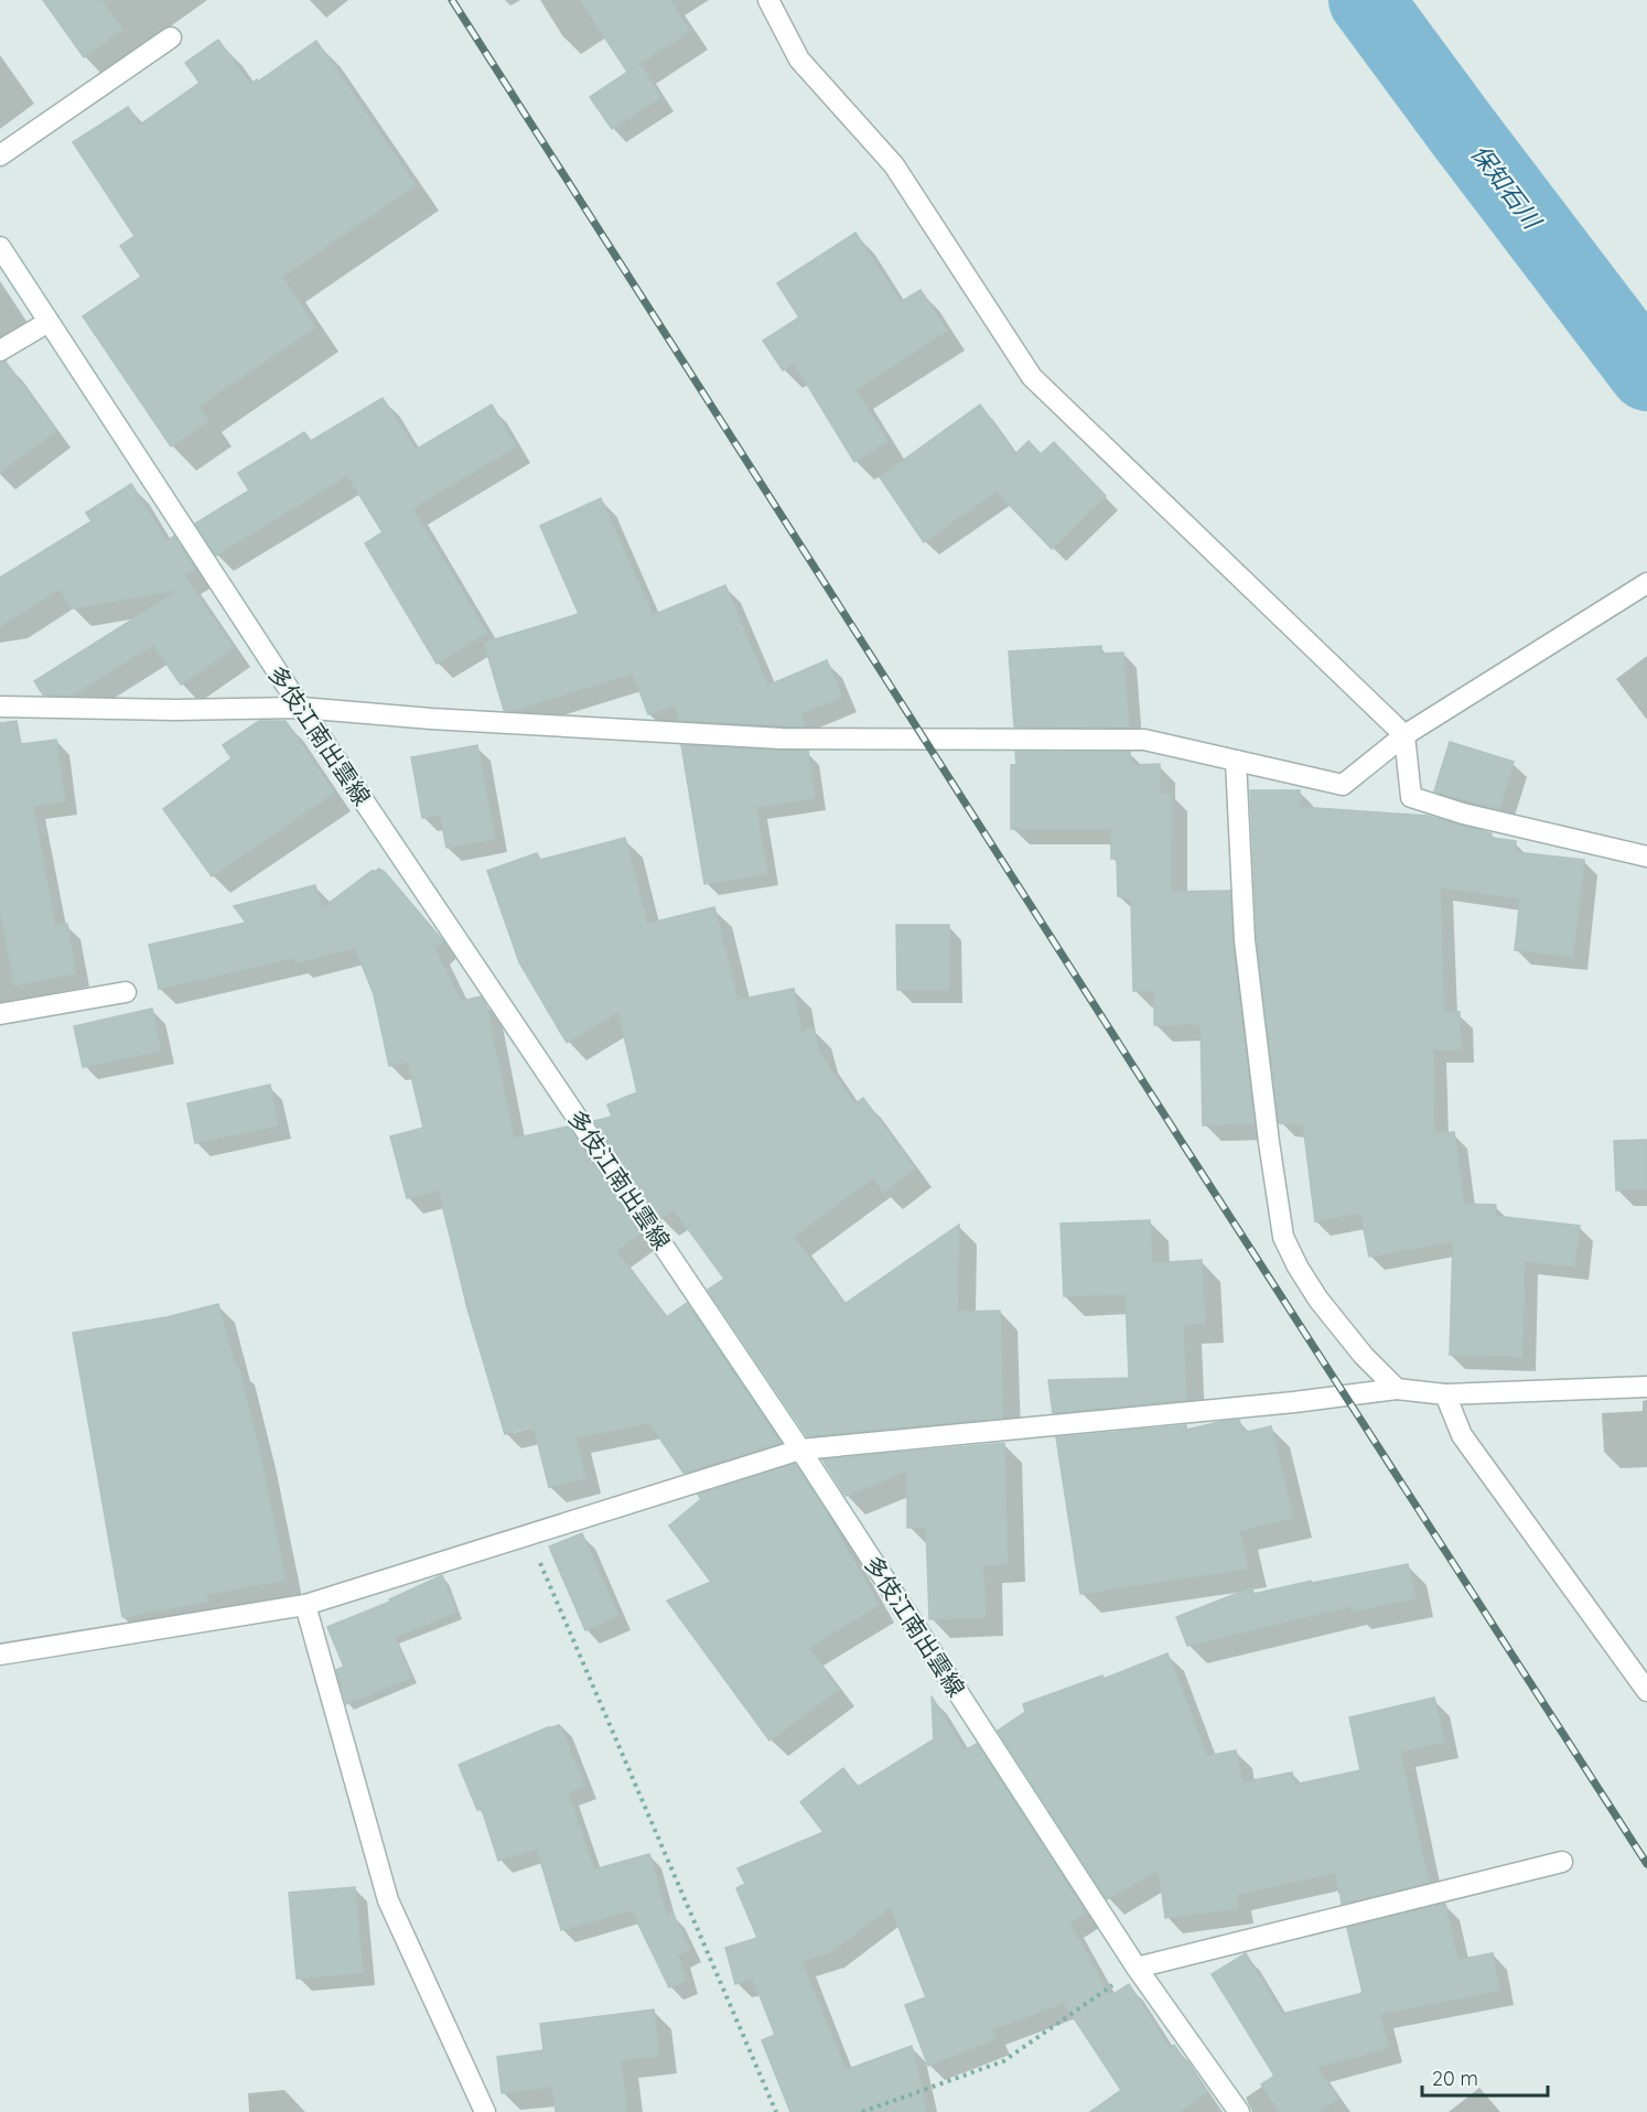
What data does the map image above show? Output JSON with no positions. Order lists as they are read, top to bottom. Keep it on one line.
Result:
{"streets":{"street":["多伎江南出雲線"]},"water":["保知石川"],"scale_bar":"20 m"}
